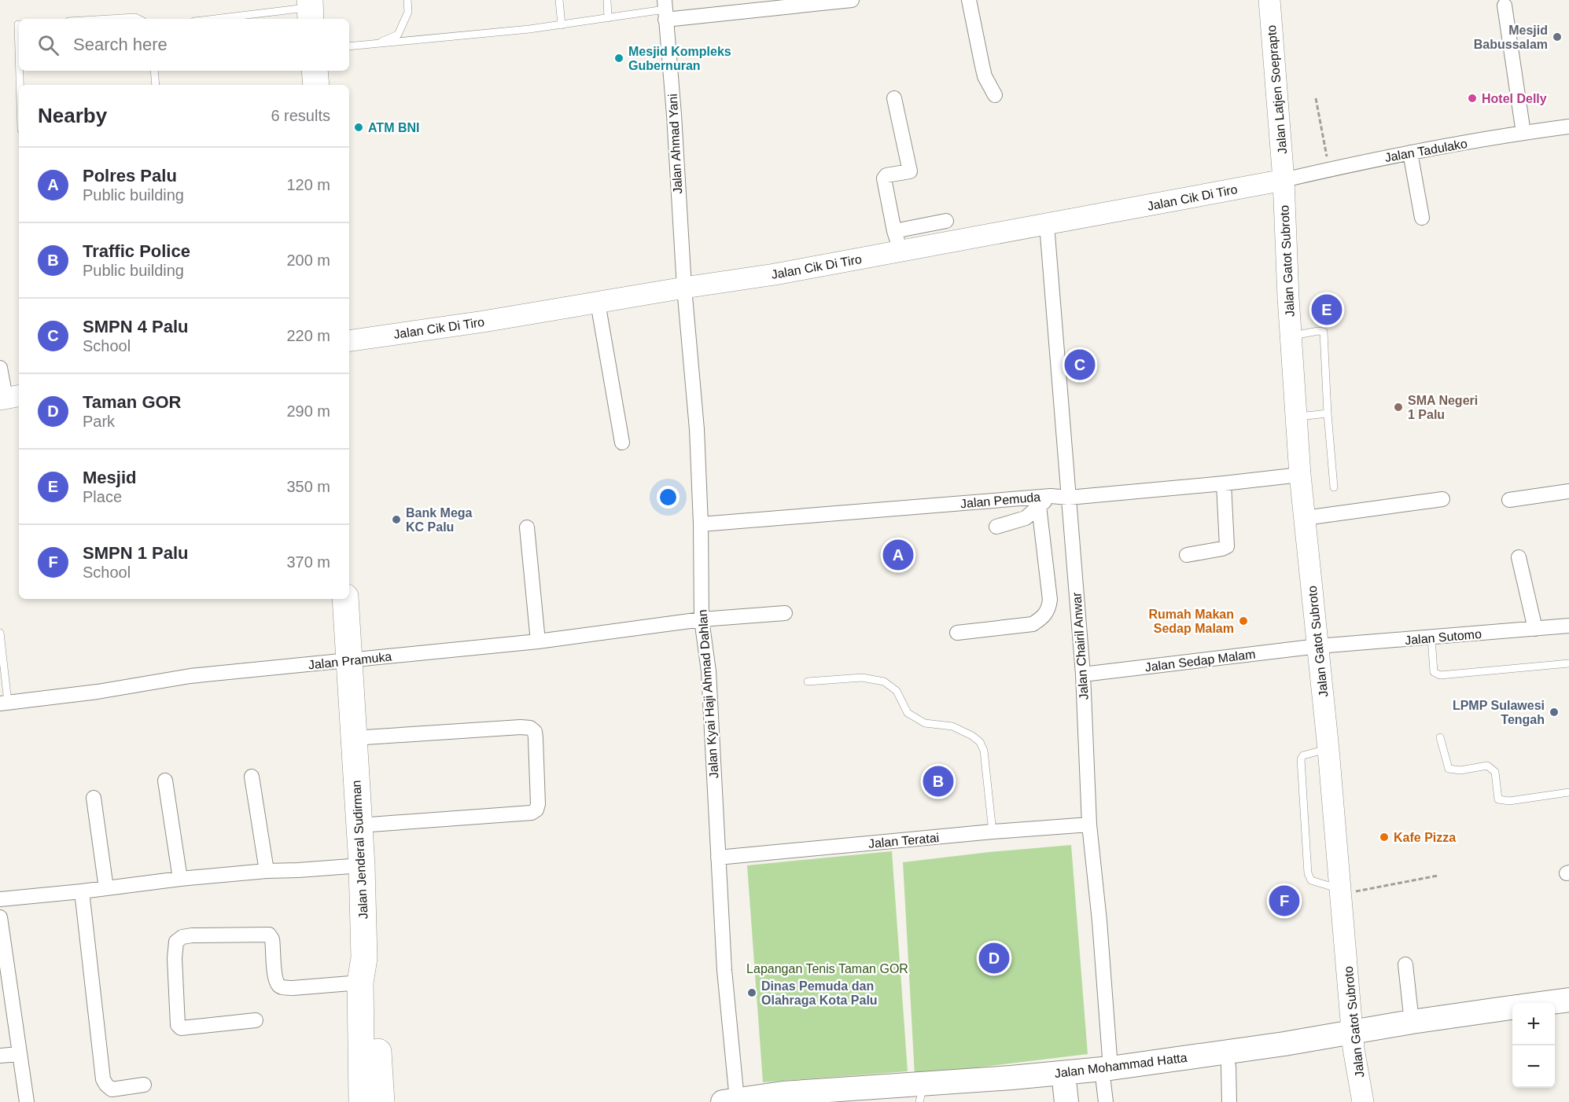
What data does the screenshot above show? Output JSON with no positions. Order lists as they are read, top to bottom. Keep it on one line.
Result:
{"streets":{"highway":["Jalan Jenderal Sudirman"],"main road":["Jalan Mohammad Hatta"],"street":["Jalan Latjen Soeprapto","Jalan Ahmad Yani","Jalan Tadulako","Jalan Cik Di Tiro","Jalan Gatot Subroto","Jalan Pemuda","Jalan Sutomo","Jalan Chairil Anwar","Jalan Pramuka","Jalan Sedap Malam","Jalan Kyai Haji Ahmad Dahlan","Jalan Teratai"]},"crossings":[["Jalan Latjen Soeprapto","Jalan Tadulako"],["Jalan Latjen Soeprapto","Jalan Cik Di Tiro"],["Jalan Latjen Soeprapto","Jalan Gatot Subroto"],["Jalan Ahmad Yani","Jalan Cik Di Tiro"],["Jalan Ahmad Yani","Jalan Kyai Haji Ahmad Dahlan"],["Jalan Tadulako","Jalan Cik Di Tiro"],["Jalan Tadulako","Jalan Gatot Subroto"],["Jalan Cik Di Tiro","Jalan Gatot Subroto"],["Jalan Cik Di Tiro","Jalan Chairil Anwar"],["Jalan Cik Di Tiro","Jalan Kyai Haji Ahmad Dahlan"],["Jalan Gatot Subroto","Jalan Pemuda"],["Jalan Gatot Subroto","Jalan Sutomo"],["Jalan Gatot Subroto","Jalan Sedap Malam"],["Jalan Gatot Subroto","Jalan Mohammad Hatta"],["Jalan Pemuda","Jalan Chairil Anwar"],["Jalan Pemuda","Jalan Kyai Haji Ahmad Dahlan"],["Jalan Sutomo","Jalan Sedap Malam"],["Jalan Chairil Anwar","Jalan Sedap Malam"],["Jalan Chairil Anwar","Jalan Teratai"],["Jalan Chairil Anwar","Jalan Mohammad Hatta"],["Jalan Pramuka","Jalan Kyai Haji Ahmad Dahlan"],["Jalan Pramuka","Jalan Jenderal Sudirman"],["Jalan Kyai Haji Ahmad Dahlan","Jalan Teratai"],["Jalan Kyai Haji Ahmad Dahlan","Jalan Mohammad Hatta"]],"parks":["Lapangan Tenis Taman GOR"],"places":["Mesjid Babussalam","Mesjid Kompleks Gubernuran","Hotel Delly","ATM BNI","SMA Negeri 1 Palu","Bank Mega KC Palu","Rumah Makan Sedap Malam","LPMP Sulawesi Tengah","Kafe Pizza","Dinas Pemuda dan Olahraga Kota Palu"],"page":{"search":"Search here","heading":["Nearby","6 results"],"list":[{"mark":"A","name":"Polres Palu","note":"Public building","value":"120 m"},{"mark":"B","name":"Traffic Police","note":"Public building","value":"200 m"},{"mark":"C","name":"SMPN 4 Palu","note":"School","value":"220 m"},{"mark":"D","name":"Taman GOR","note":"Park","value":"290 m"},{"mark":"E","name":"Mesjid","note":"Place","value":"350 m"},{"mark":"F","name":"SMPN 1 Palu","note":"School","value":"370 m"}],"pins":["E","C","A","B","F","D"],"map_buttons":["+","−"]}}
